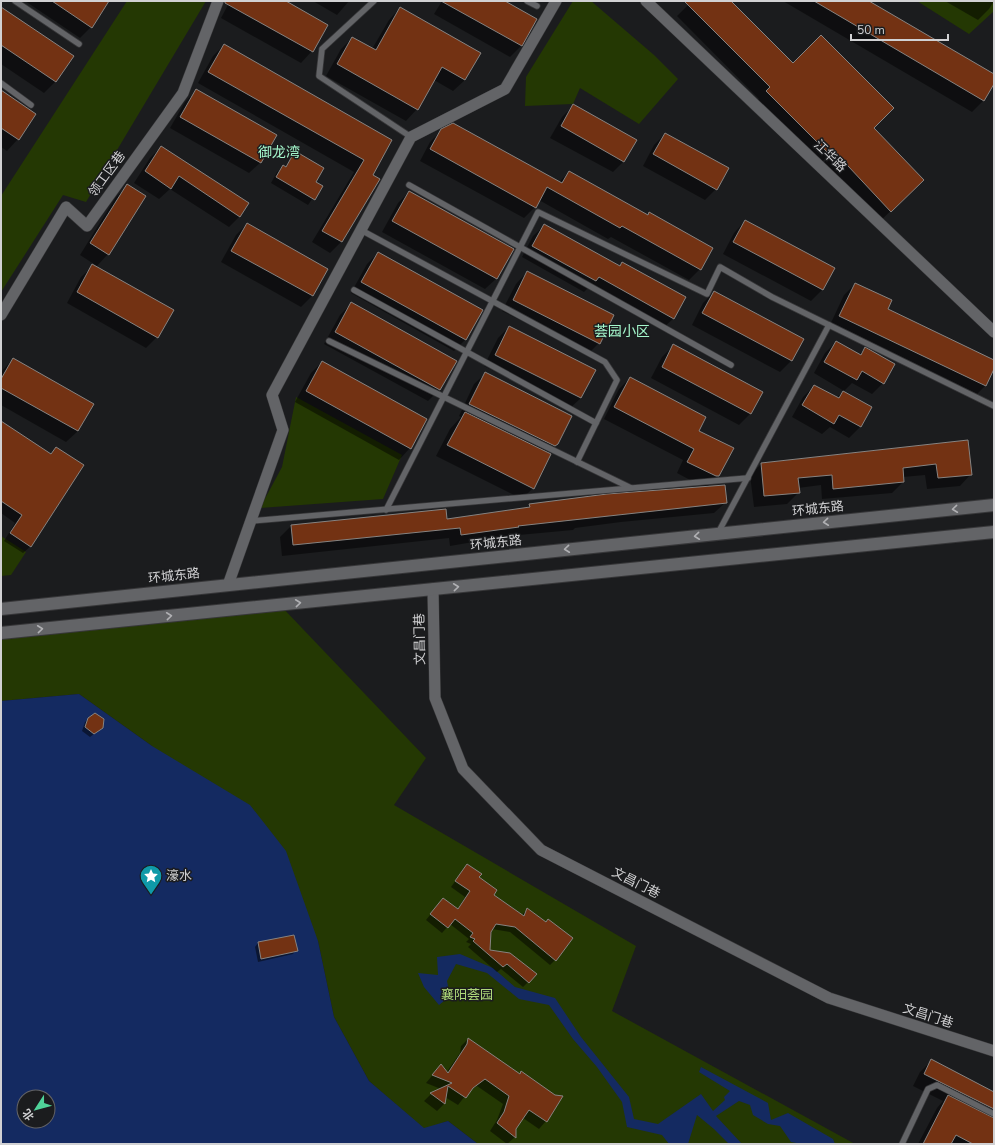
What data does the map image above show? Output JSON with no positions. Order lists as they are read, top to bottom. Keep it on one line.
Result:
{"streets":{"main road":["环城东路"],"street":["江华路","领工区巷","文昌门巷"]},"districts":["御龙湾","荟园小区"],"parks":["襄阳荟园"],"places":{"place":["濠水"]},"scale_bar":"50 m","north":"bottom left"}
